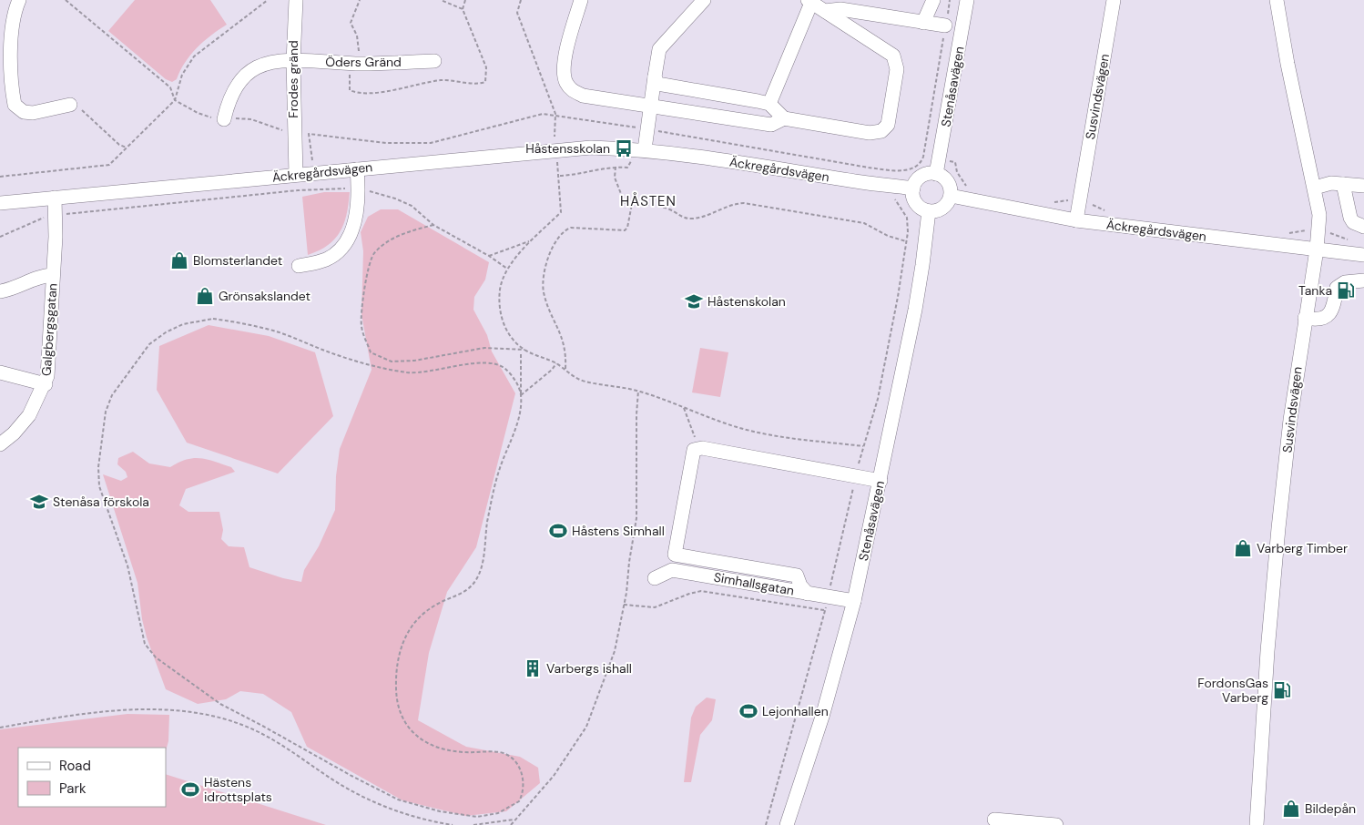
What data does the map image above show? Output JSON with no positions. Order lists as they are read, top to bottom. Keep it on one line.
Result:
{"streets":{"street":["Öders Gränd","Frodes gränd","Stenåsavägen","Susvindsvägen","Äckregårdsvägen","Galgbergsgatan","Simhallsgatan"]},"crossings":[["Öders Gränd","Frodes gränd"],["Frodes gränd","Äckregårdsvägen"],["Stenåsavägen","Äckregårdsvägen"],["Stenåsavägen","Simhallsgatan"],["Susvindsvägen","Äckregårdsvägen"],["Äckregårdsvägen","Galgbergsgatan"]],"districts":["HÅSTEN"],"places":{"bus stop":["Håstensskolan"],"shop":["Blomsterlandet","Grönsakslandet","Varberg Timber","Bildepån"],"fuel station":["Tanka","FordonsGas Varberg"],"school or university":["Håstenskolan","Stenåsa förskola"],"sports":["Håstens Simhall","Lejonhallen","Hästens idrottsplats"],"building":["Varbergs ishall"]},"legend":["Road","Park"]}
